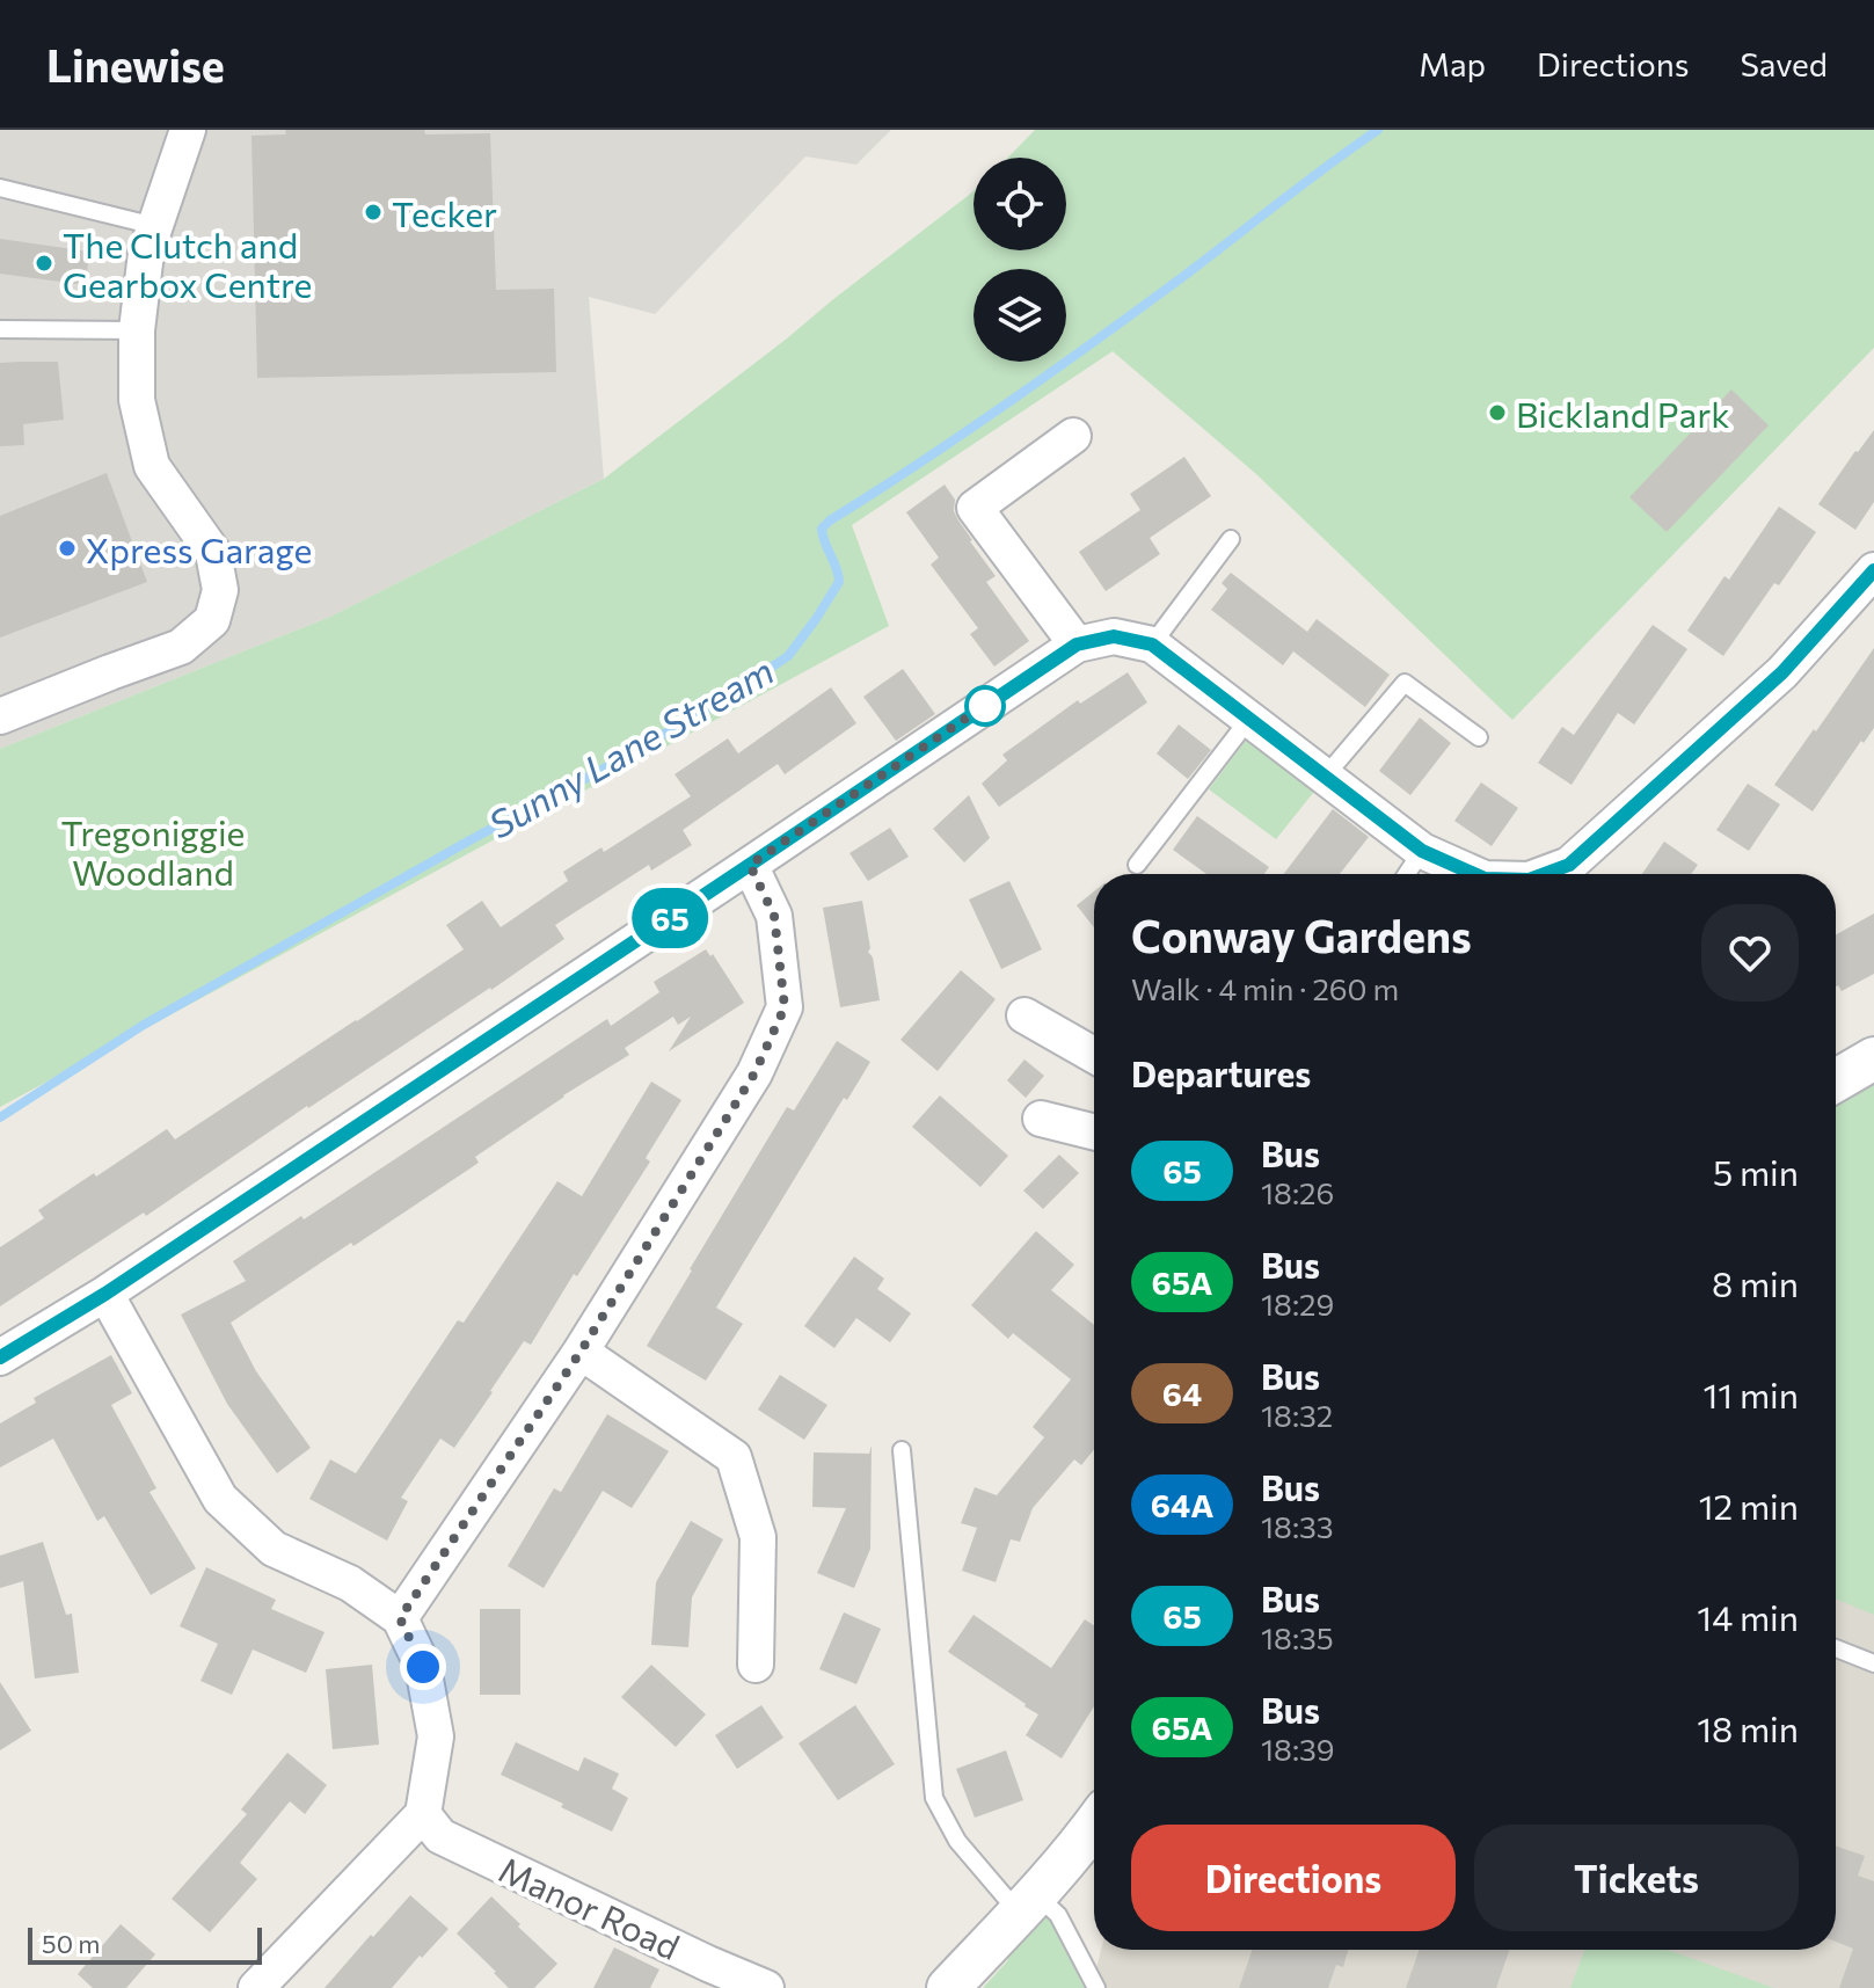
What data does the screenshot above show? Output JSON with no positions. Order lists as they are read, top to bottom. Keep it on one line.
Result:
{"streets":{"street":["Manor Road"]},"water":["Sunny Lane Stream"],"parks":["Tregoniggie Woodland"],"places":["Tecker","The Clutch and Gearbox Centre","Bickland Park","Xpress Garage"],"lines":["bus line 65"],"scale_bar":"50 m","page":{"header":"Linewise","nav":["Map","Directions","Saved"],"on_map":"65","heading":[["Conway Gardens","Walk · 4 min · 260 m"],"Departures"],"list":[{"mark":"65","name":"Bus","note":"18:26","value":"5 min"},{"mark":"65A","name":"Bus","note":"18:29","value":"8 min"},{"mark":"64","name":"Bus","note":"18:32","value":"11 min"},{"mark":"64A","name":"Bus","note":"18:33","value":"12 min"},{"mark":"65","name":"Bus","note":"18:35","value":"14 min"},{"mark":"65A","name":"Bus","note":"18:39","value":"18 min"}],"buttons":["Directions","Tickets"],"scale":"50 m"}}
